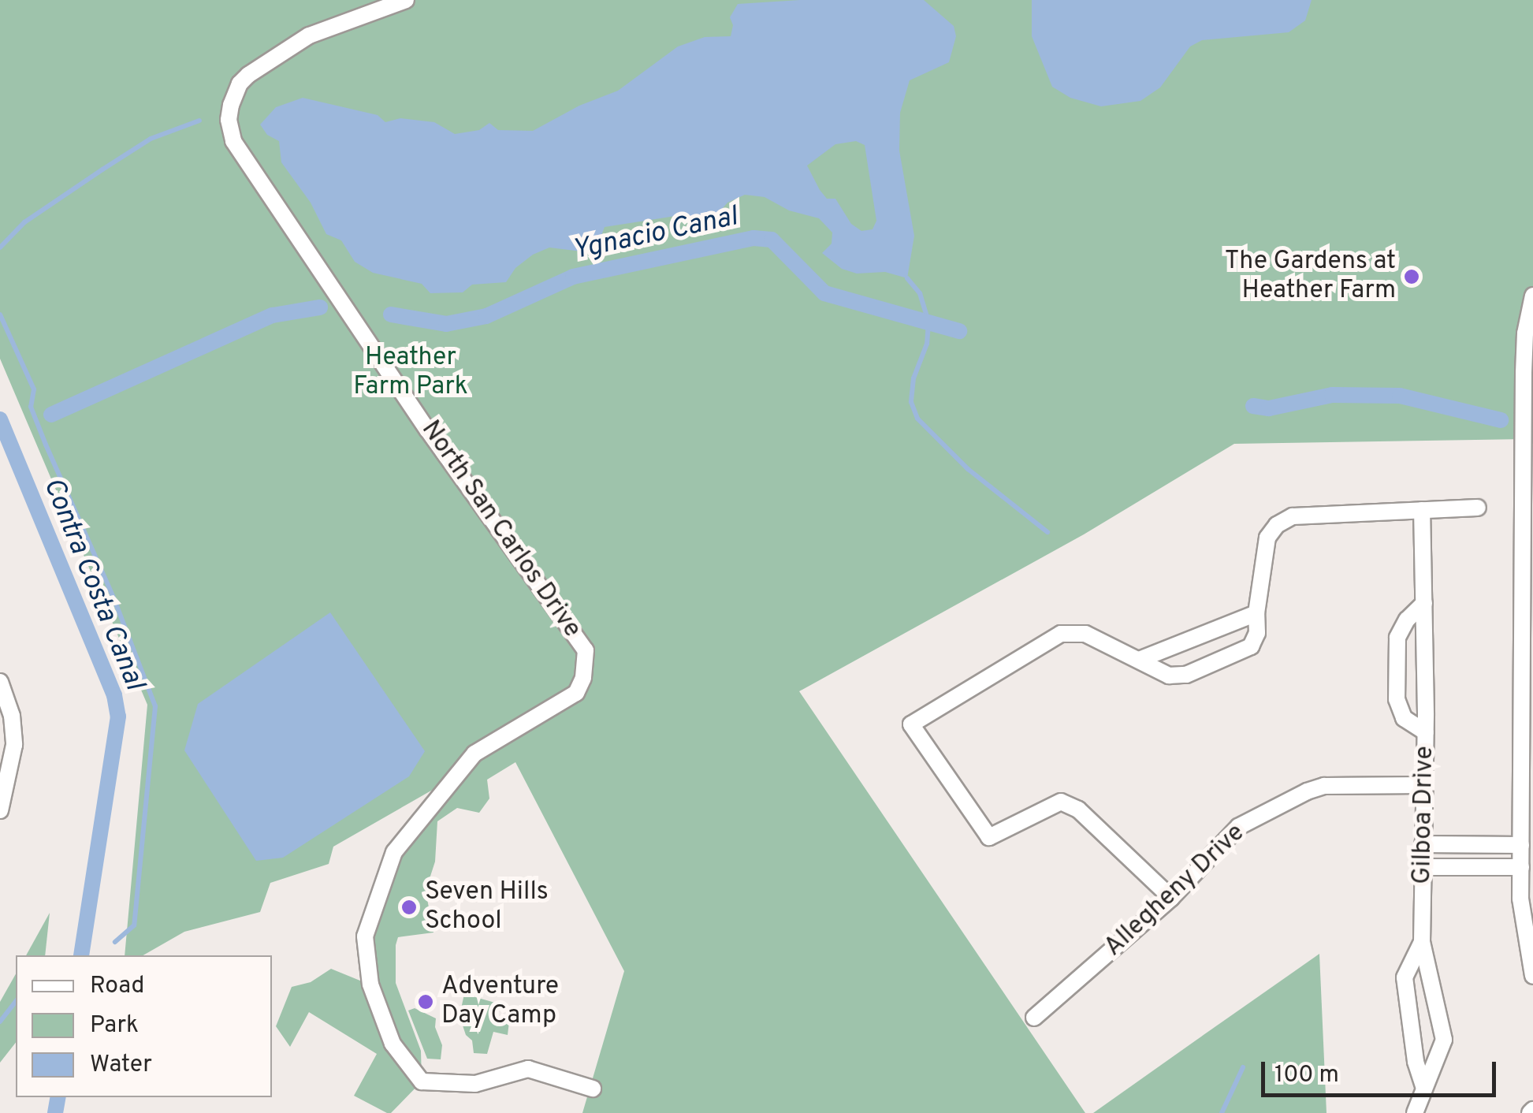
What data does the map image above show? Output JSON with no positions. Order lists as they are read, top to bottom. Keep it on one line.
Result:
{"streets":{"street":["North San Carlos Drive","Gilboa Drive","Allegheny Drive"]},"crossings":[["Gilboa Drive","Allegheny Drive"]],"water":["Ygnacio Canal","Contra Costa Canal"],"parks":["Heather Farm Park"],"places":["The Gardens at Heather Farm","Seven Hills School","Adventure Day Camp"],"legend":["Road","Park","Water"],"scale_bar":"100 m"}
